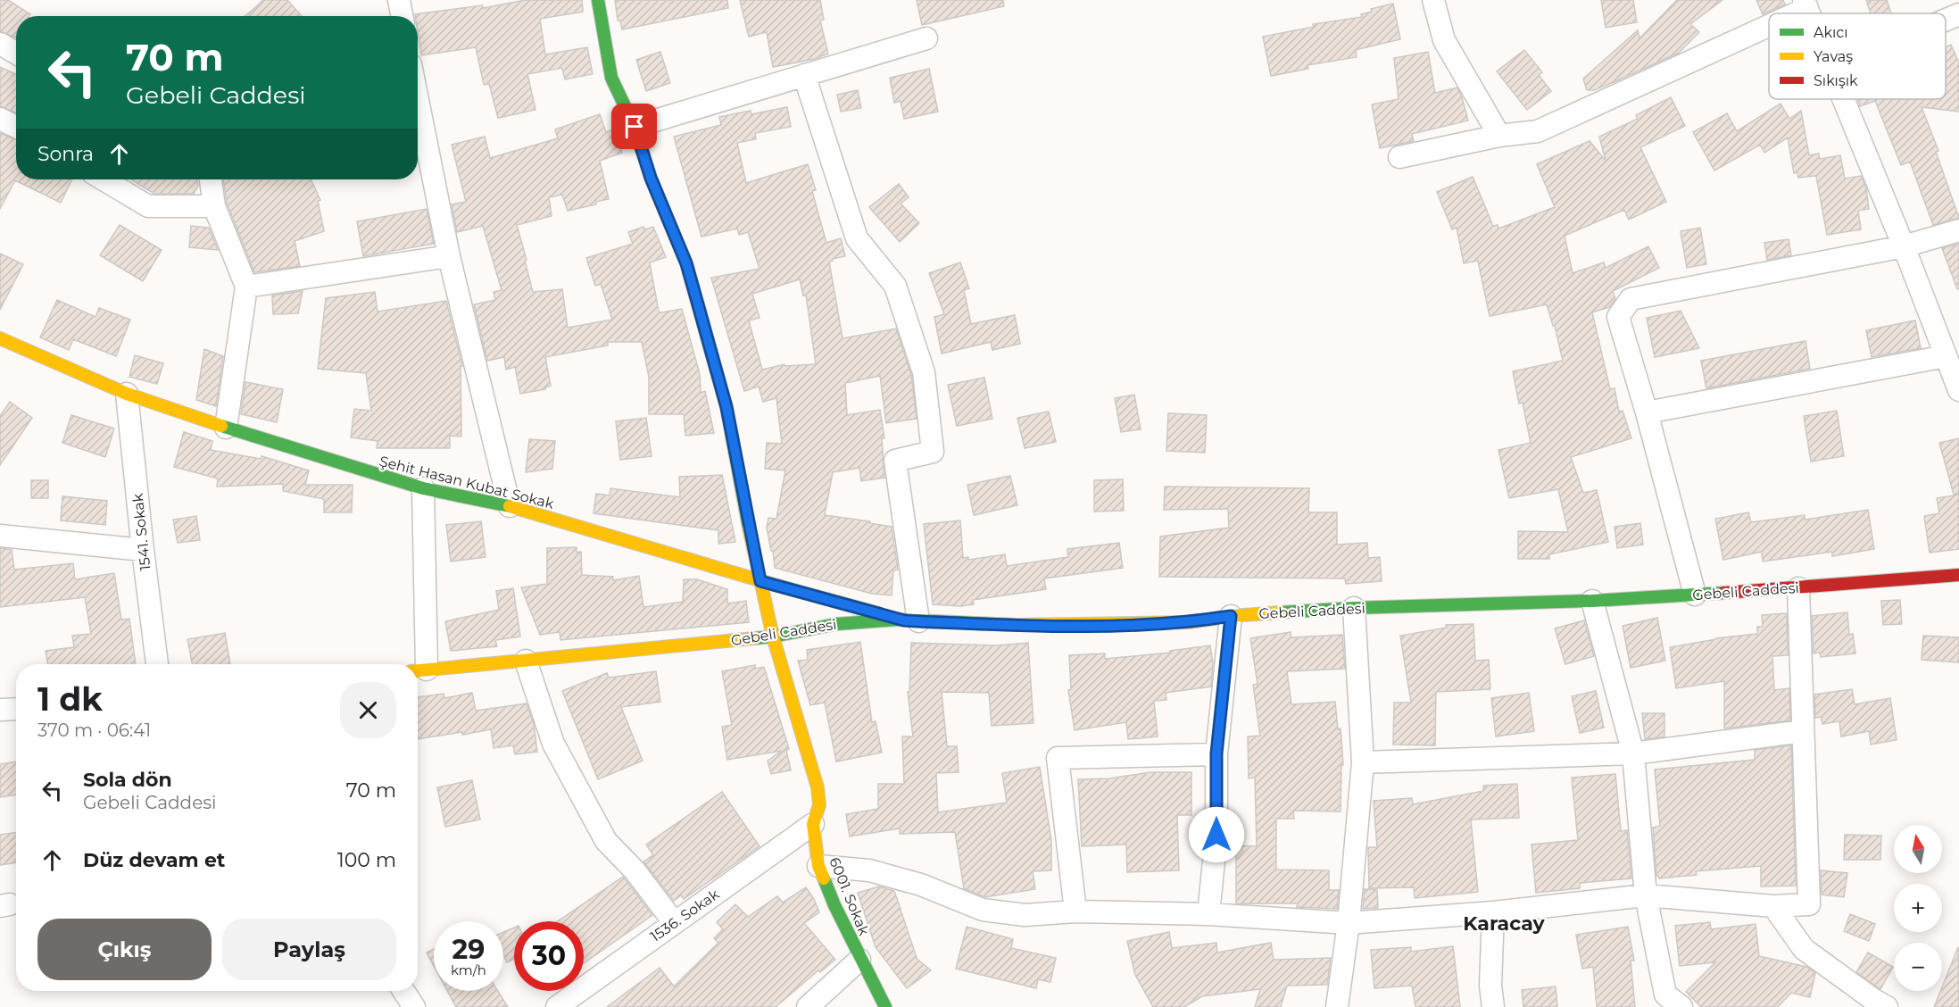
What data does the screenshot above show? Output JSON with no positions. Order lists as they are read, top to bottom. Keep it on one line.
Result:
{"streets":{"street":["Şehit Hasan Kubat Sokak","1541. Sokak","Gebeli Caddesi","6001. Sokak","1536. Sokak"]},"crossings":[["Şehit Hasan Kubat Sokak","1541. Sokak"],["Şehit Hasan Kubat Sokak","Gebeli Caddesi"],["Şehit Hasan Kubat Sokak","6001. Sokak"],["Gebeli Caddesi","6001. Sokak"],["6001. Sokak","1536. Sokak"]],"districts":["Karacay"],"legend":["Akıcı","Yavaş","Sıkışık"],"north":"top","page":{"turn":["70 m","Gebeli Caddesi"],"then":"Sonra","heading":["1 dk","370 m · 06:41"],"list":[{"name":"Sola dön","note":"Gebeli Caddesi","value":"70 m"},{"name":"Düz devam et","value":"100 m"}],"map_buttons":["+","−"],"buttons":["Çıkış","Paylaş"],"speed":"29 km/h","limit":"30"}}
